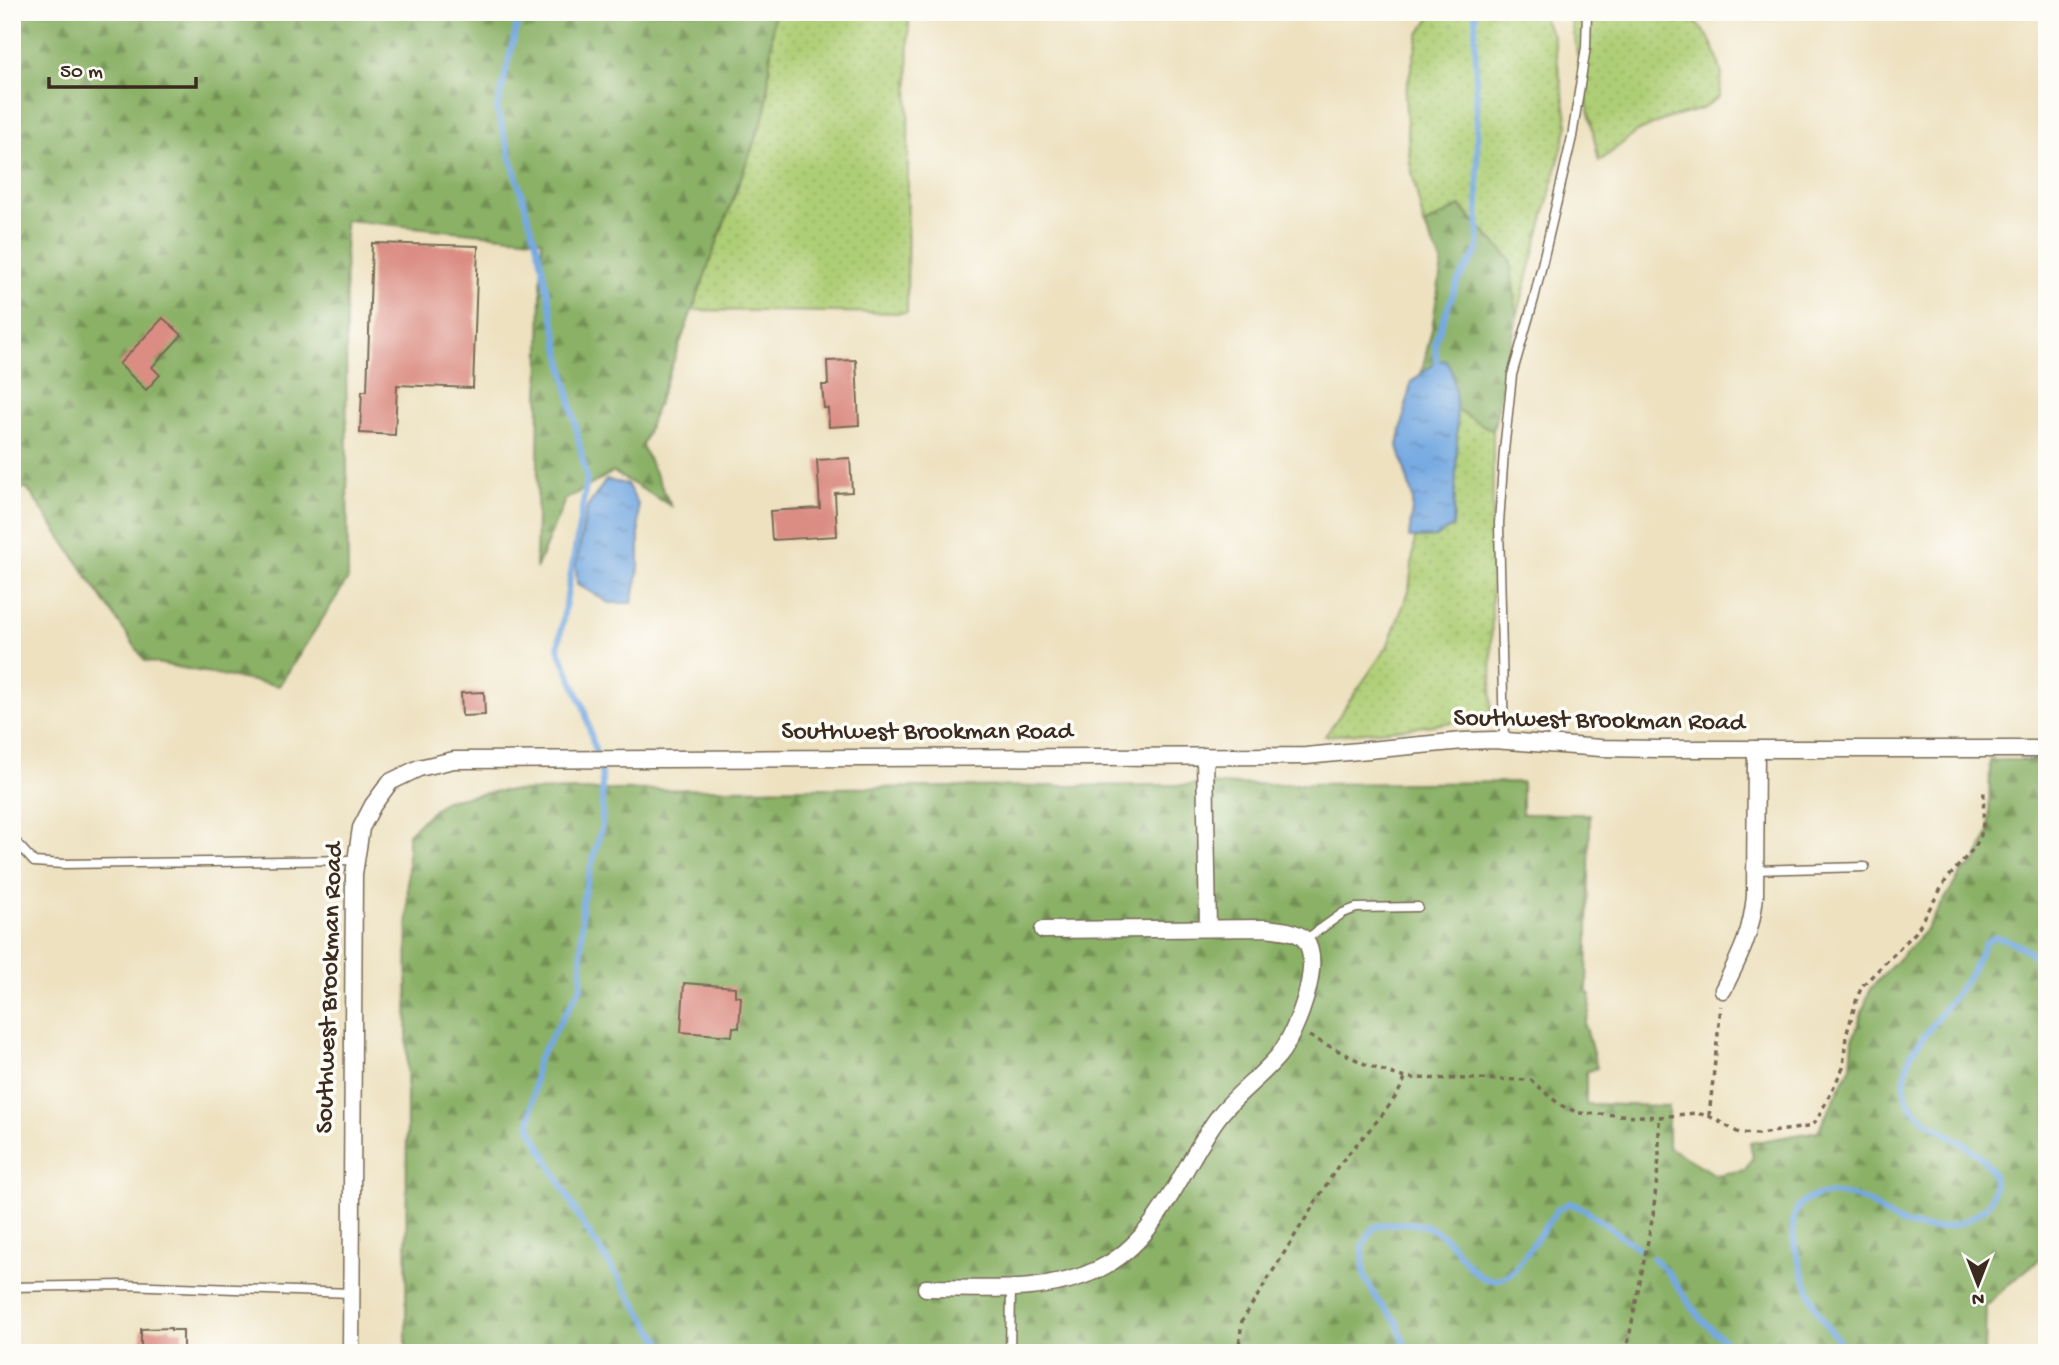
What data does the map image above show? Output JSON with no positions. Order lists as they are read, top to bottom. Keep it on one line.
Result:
{"streets":{"street":["Southwest Brookman Road"]},"scale_bar":"50 m","north":"bottom"}
